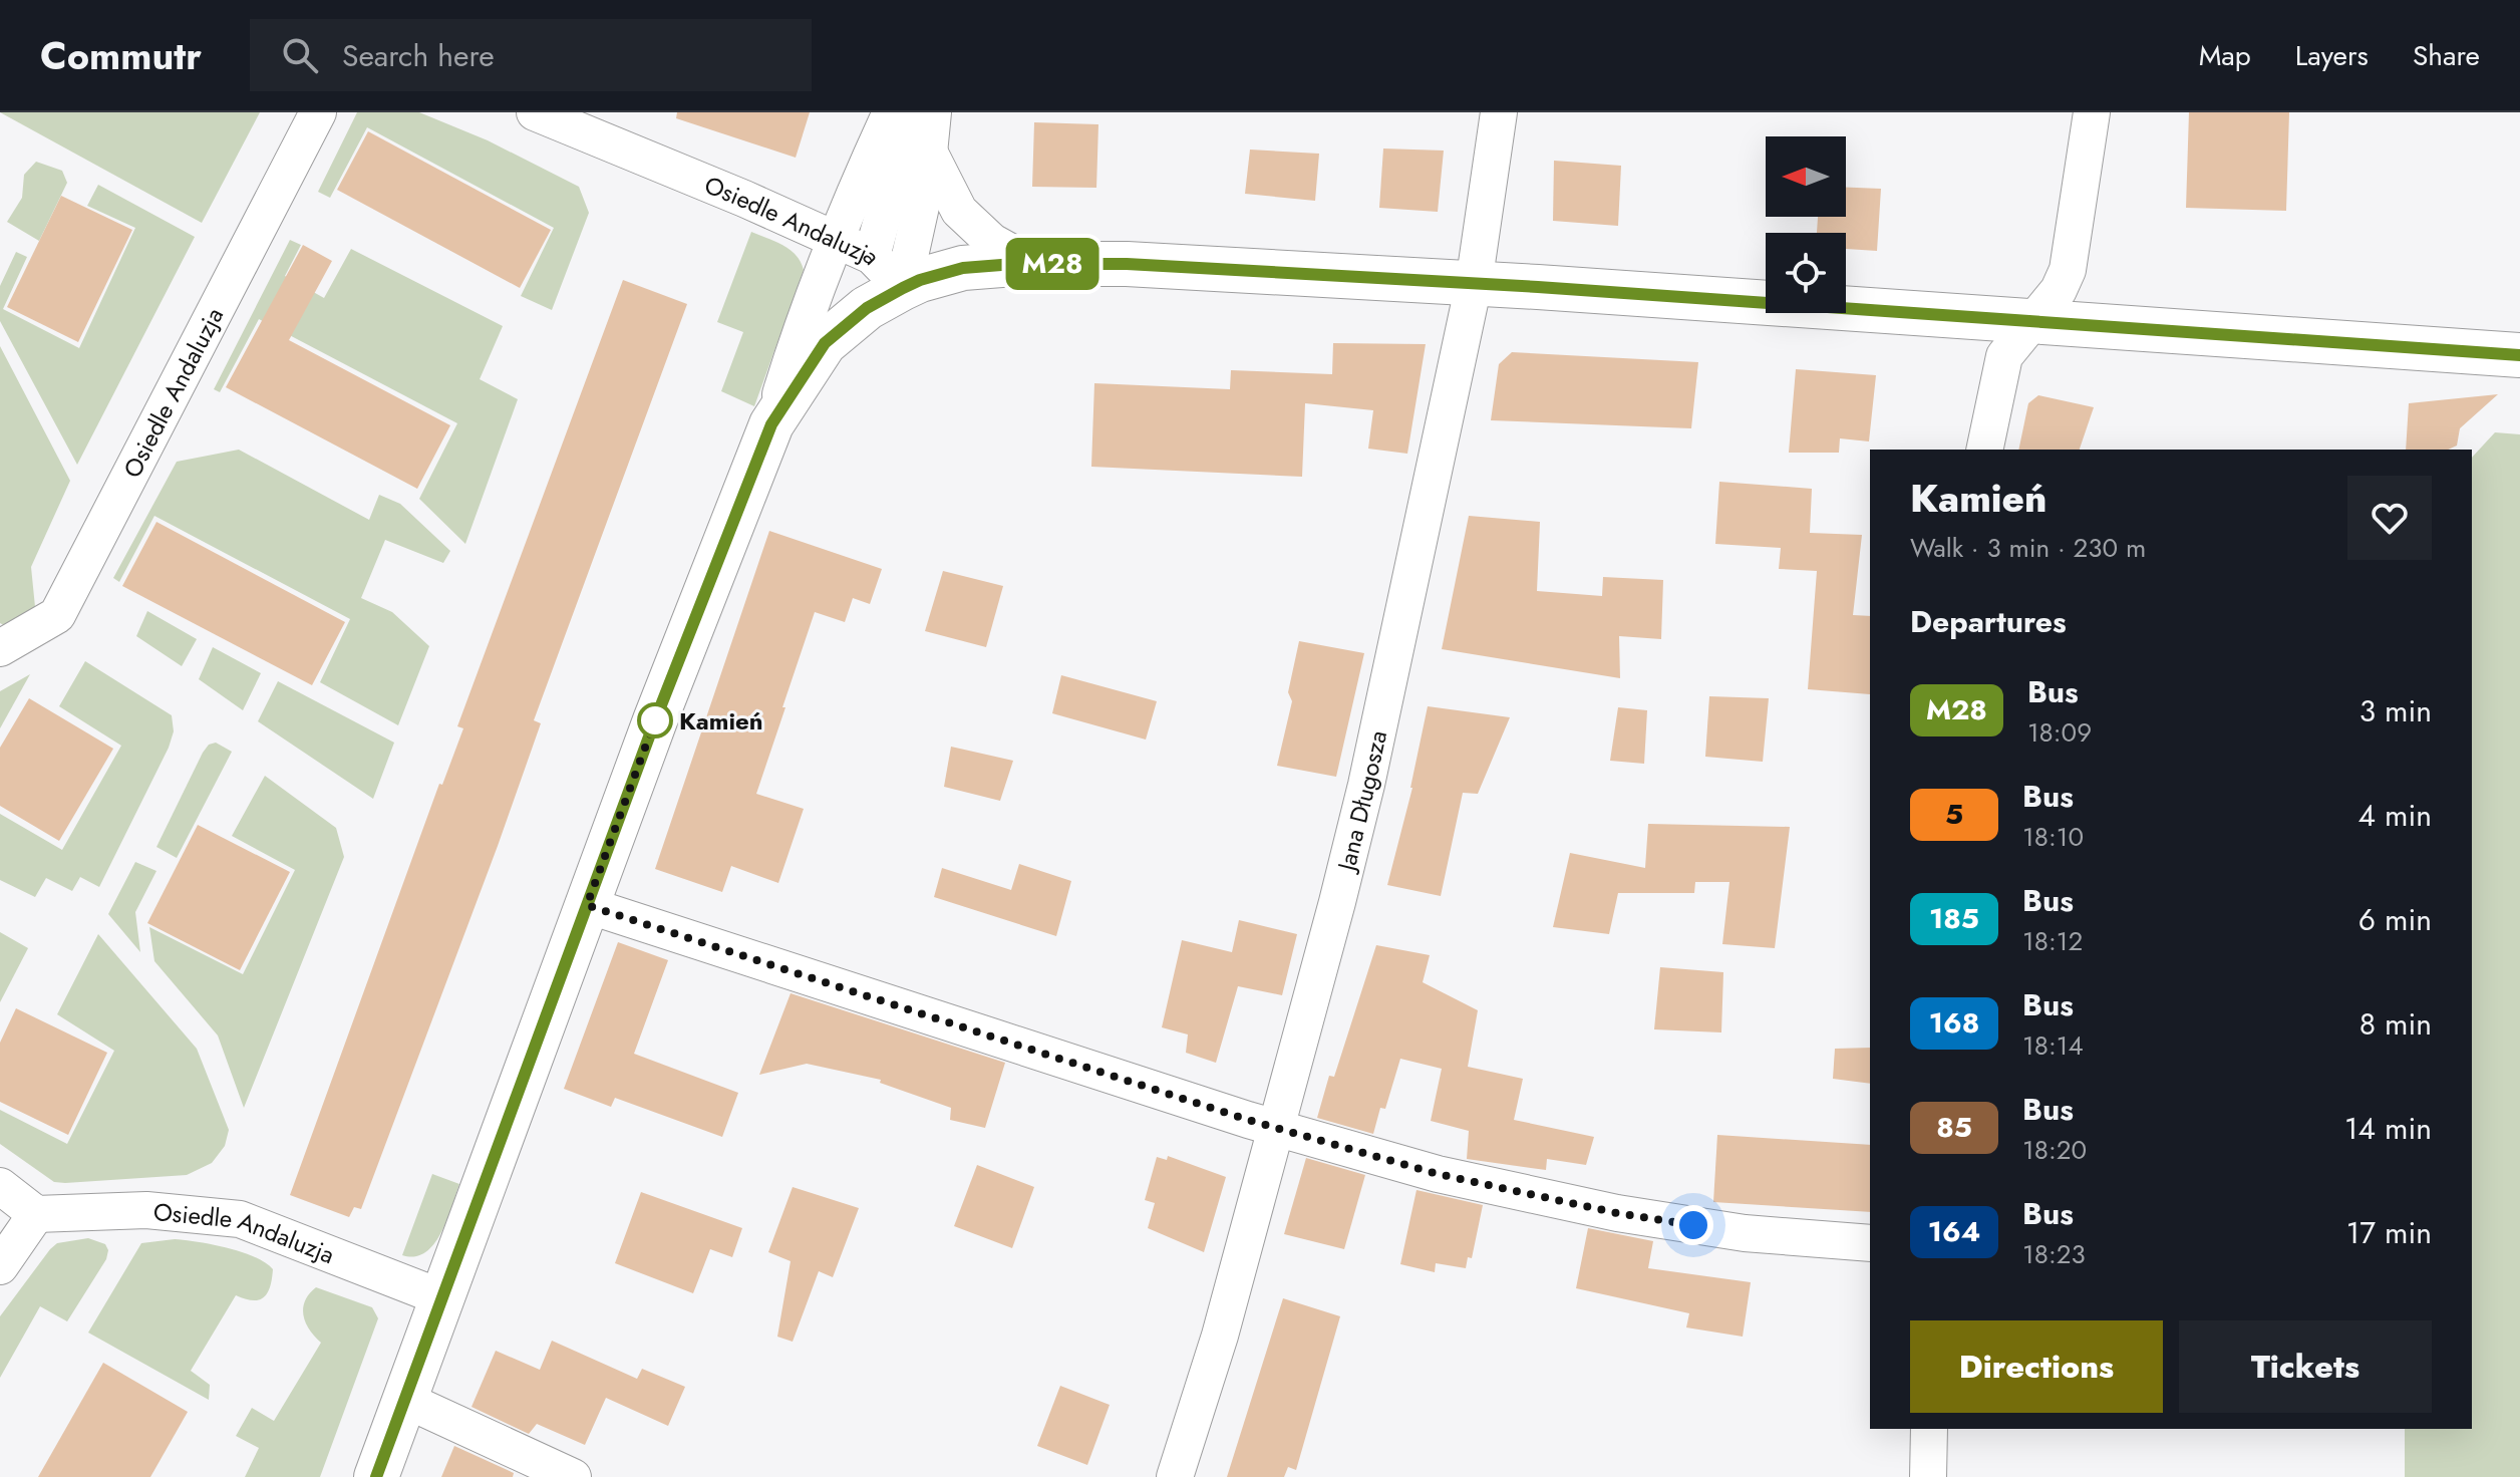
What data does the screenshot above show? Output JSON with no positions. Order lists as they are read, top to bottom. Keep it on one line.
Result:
{"streets":{"street":["Osiedle Andaluzja","Jana Długosza"]},"places":["Kamień"],"lines":["bus line M28"],"north":"left","page":{"header":"Commutr","search":"Search here","nav":["Map","Layers","Share"],"on_map":"M28","heading":[["Kamień","Walk · 3 min · 230 m"],"Departures"],"list":[{"mark":"M28","name":"Bus","note":"18:09","value":"3 min"},{"mark":"5","name":"Bus","note":"18:10","value":"4 min"},{"mark":"185","name":"Bus","note":"18:12","value":"6 min"},{"mark":"168","name":"Bus","note":"18:14","value":"8 min"},{"mark":"85","name":"Bus","note":"18:20","value":"14 min"},{"mark":"164","name":"Bus","note":"18:23","value":"17 min"}],"buttons":["Directions","Tickets"]}}
